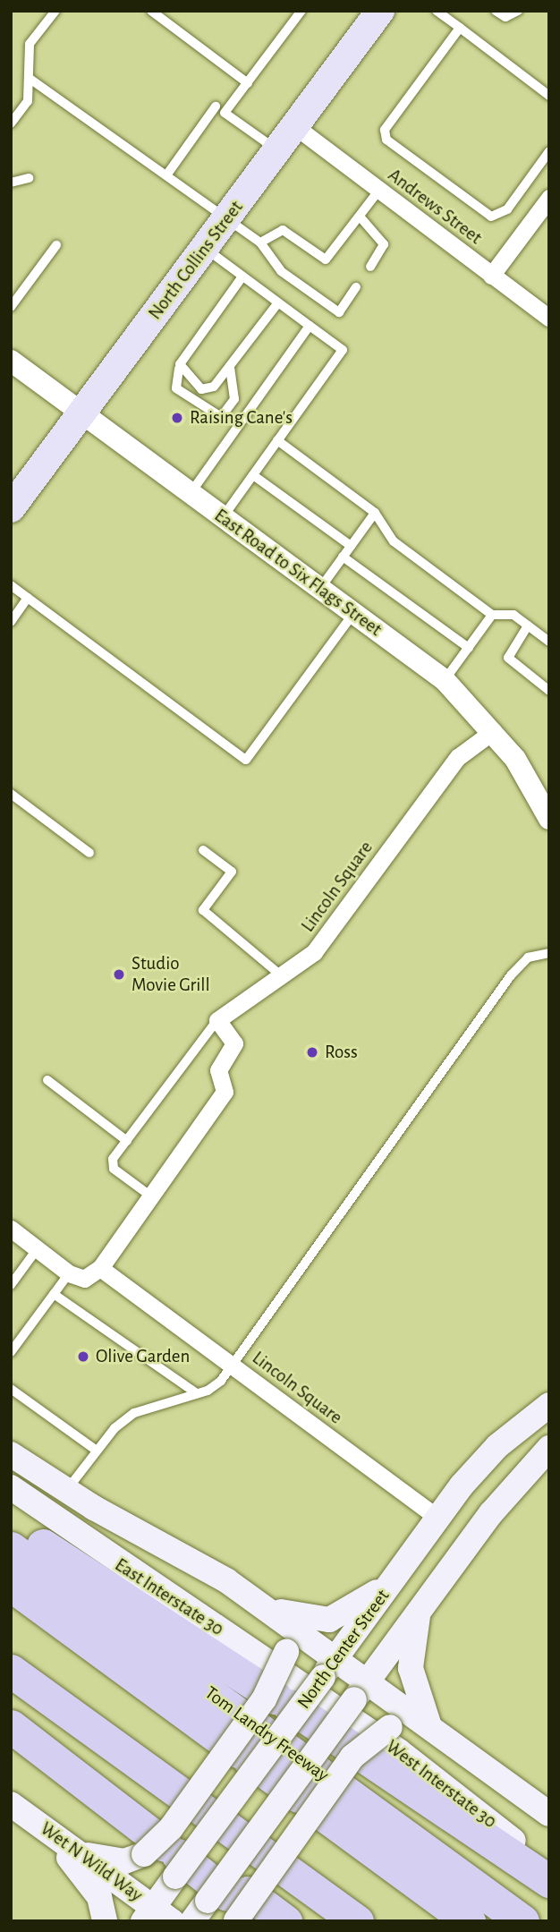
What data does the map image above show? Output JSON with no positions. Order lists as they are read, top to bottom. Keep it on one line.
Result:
{"streets":{"highway":["Tom Landry Freeway"],"main road":["North Collins Street","East Interstate 30","North Center Street","West Interstate 30","Wet N Wild Way"],"street":["Andrews Street","East Road to Six Flags Street","Lincoln Square"]},"crossings":[["Andrews Street","North Collins Street"],["North Collins Street","East Road to Six Flags Street"],["East Road to Six Flags Street","Lincoln Square"],["Lincoln Square","North Center Street"],["East Interstate 30","North Center Street"],["East Interstate 30","West Interstate 30"],["North Center Street","West Interstate 30"],["North Center Street","Wet N Wild Way"]],"places":["Raising Cane's","Studio Movie Grill","Ross","Olive Garden"]}
